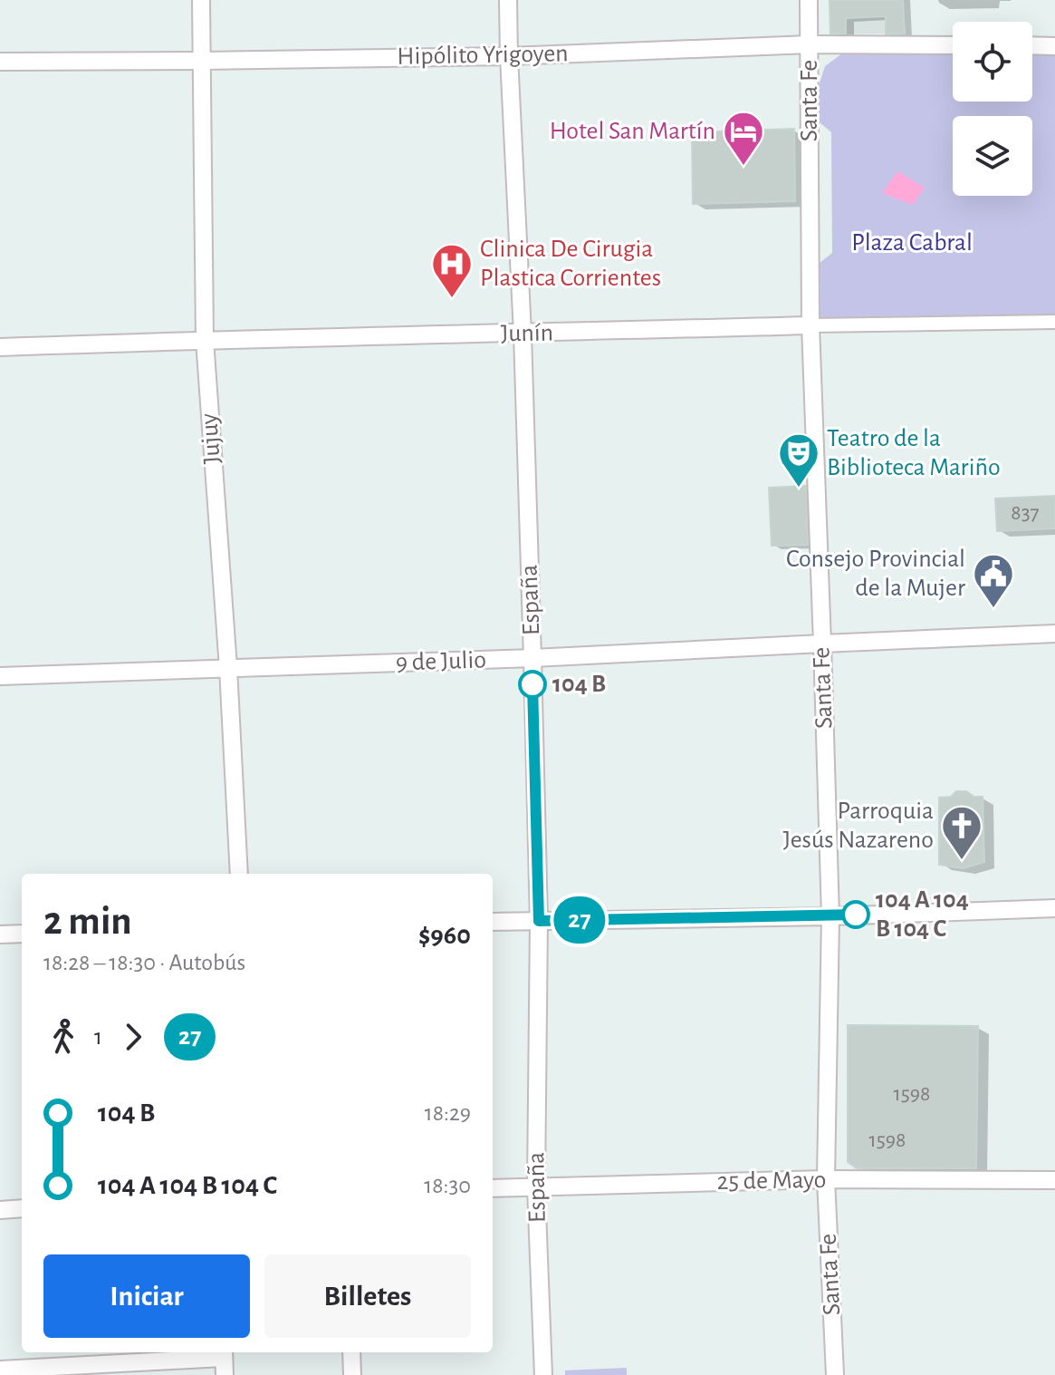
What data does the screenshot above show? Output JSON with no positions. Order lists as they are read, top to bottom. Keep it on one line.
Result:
{"streets":{"street":["Hipólito Yrigoyen","Santa Fe","Junín","Jujuy","España","9 de Julio","25 de Mayo"]},"crossings":[["Hipólito Yrigoyen","Santa Fe"],["Hipólito Yrigoyen","Jujuy"],["Hipólito Yrigoyen","España"],["Santa Fe","Junín"],["Santa Fe","9 de Julio"],["Santa Fe","25 de Mayo"],["Junín","Jujuy"],["Junín","España"],["Jujuy","9 de Julio"],["España","9 de Julio"],["España","25 de Mayo"]],"parks":["Plaza Cabral"],"places":{"hotel":["Hotel San Martín"],"hospital":["Clinica De Cirugia Plastica Corrientes"],"theatre":["Teatro de la Biblioteca Mariño"],"public building":["Consejo Provincial de la Mujer"],"other":["104 B","104 A 104 B 104 C"],"church":["Parroquia Jesús Nazareno"]},"lines":["bus line 27"],"house_numbers":["837","1598","1598"],"page":{"on_map":"27","heading":["2 min","18:28 – 18:30 · Autobús","$960"],"legs":["1","27"],"list":[{"name":"104 B","value":"18:29"},{"name":"104 A 104 B 104 C","value":"18:30"}],"buttons":["Iniciar","Billetes"]}}
